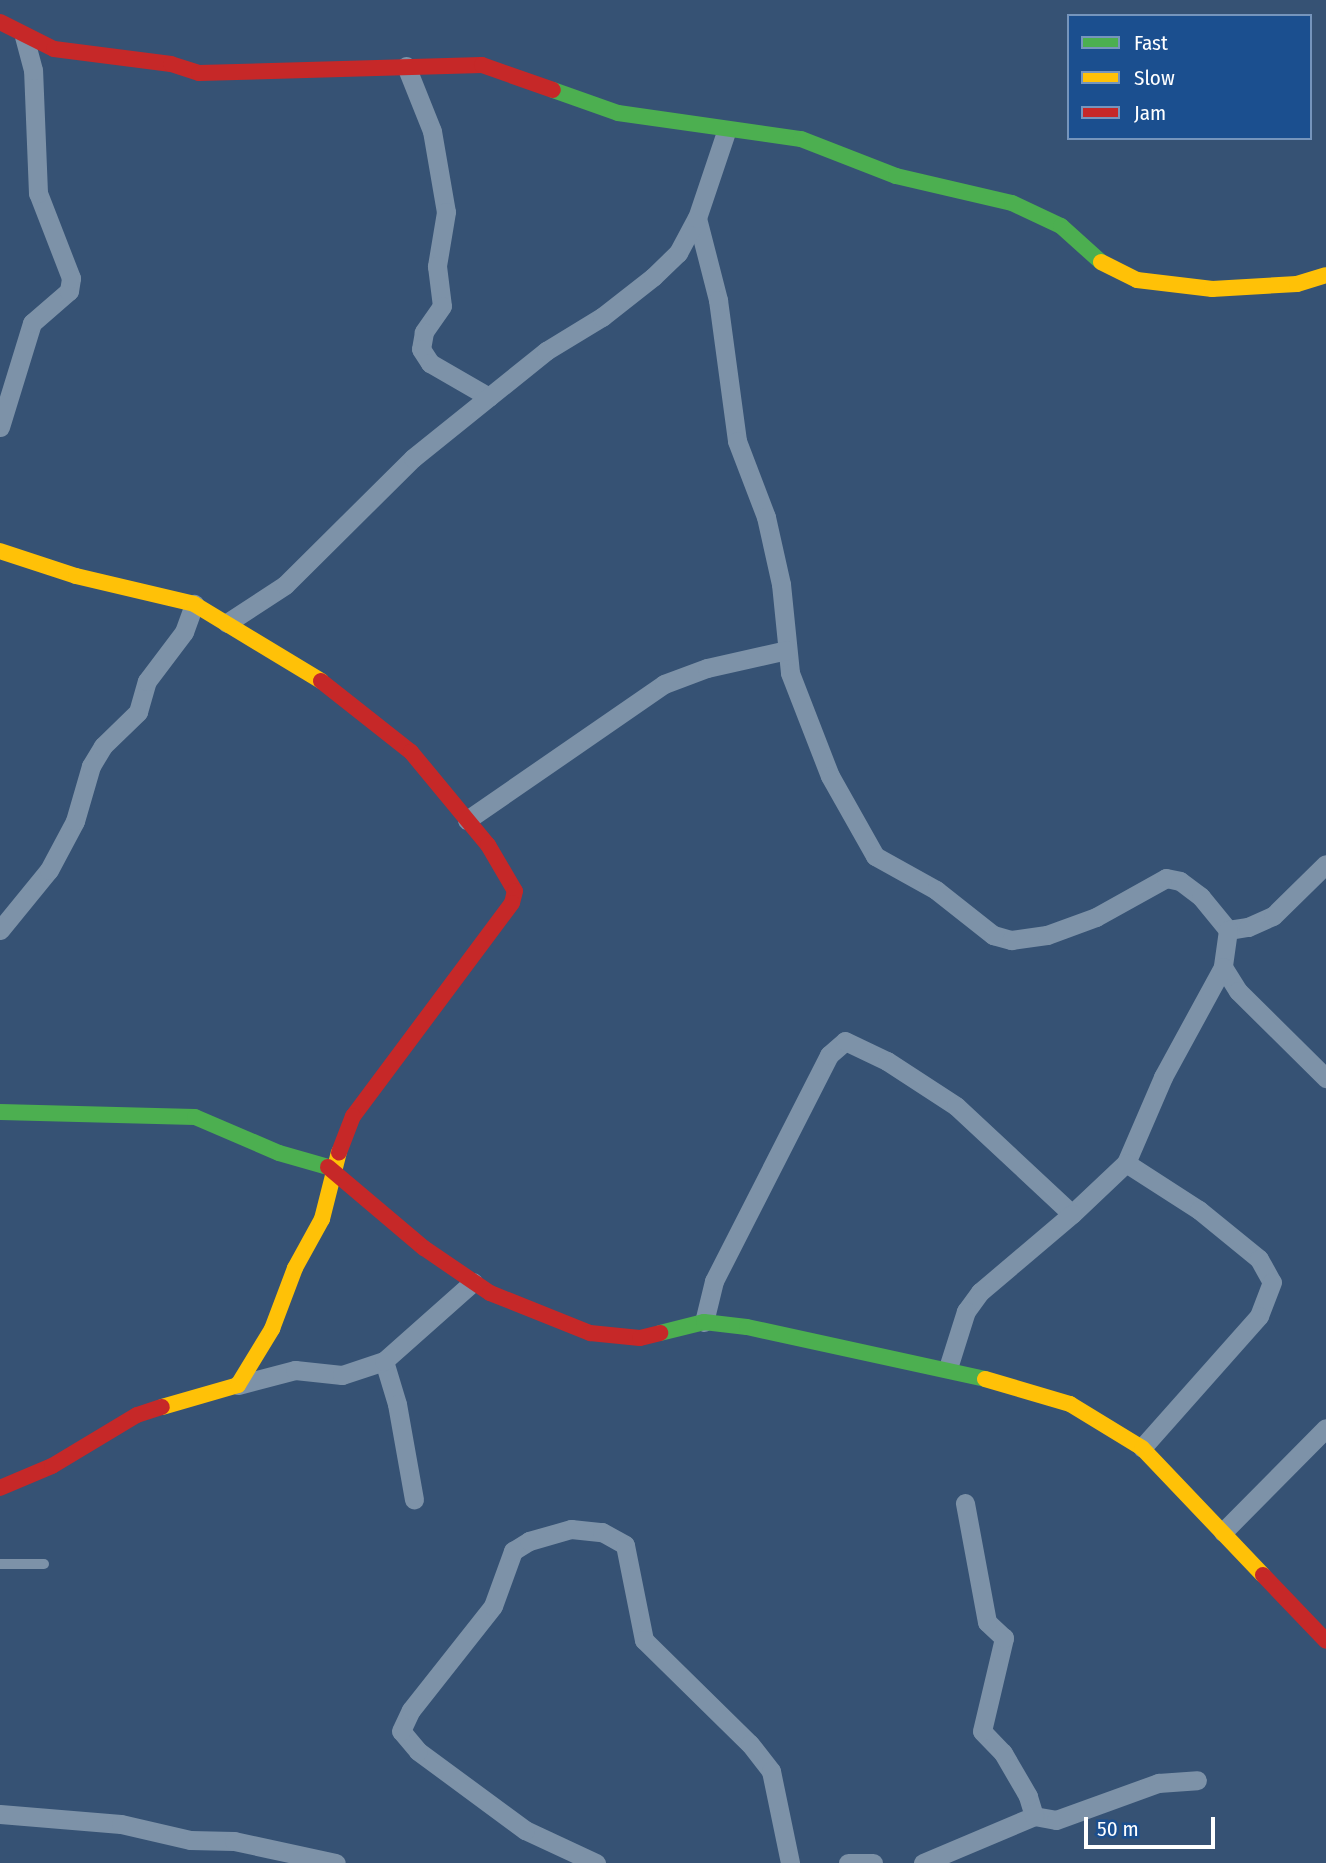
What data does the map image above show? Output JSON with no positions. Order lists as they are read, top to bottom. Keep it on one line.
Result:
{"legend":["Fast","Slow","Jam"],"scale_bar":"50 m"}
